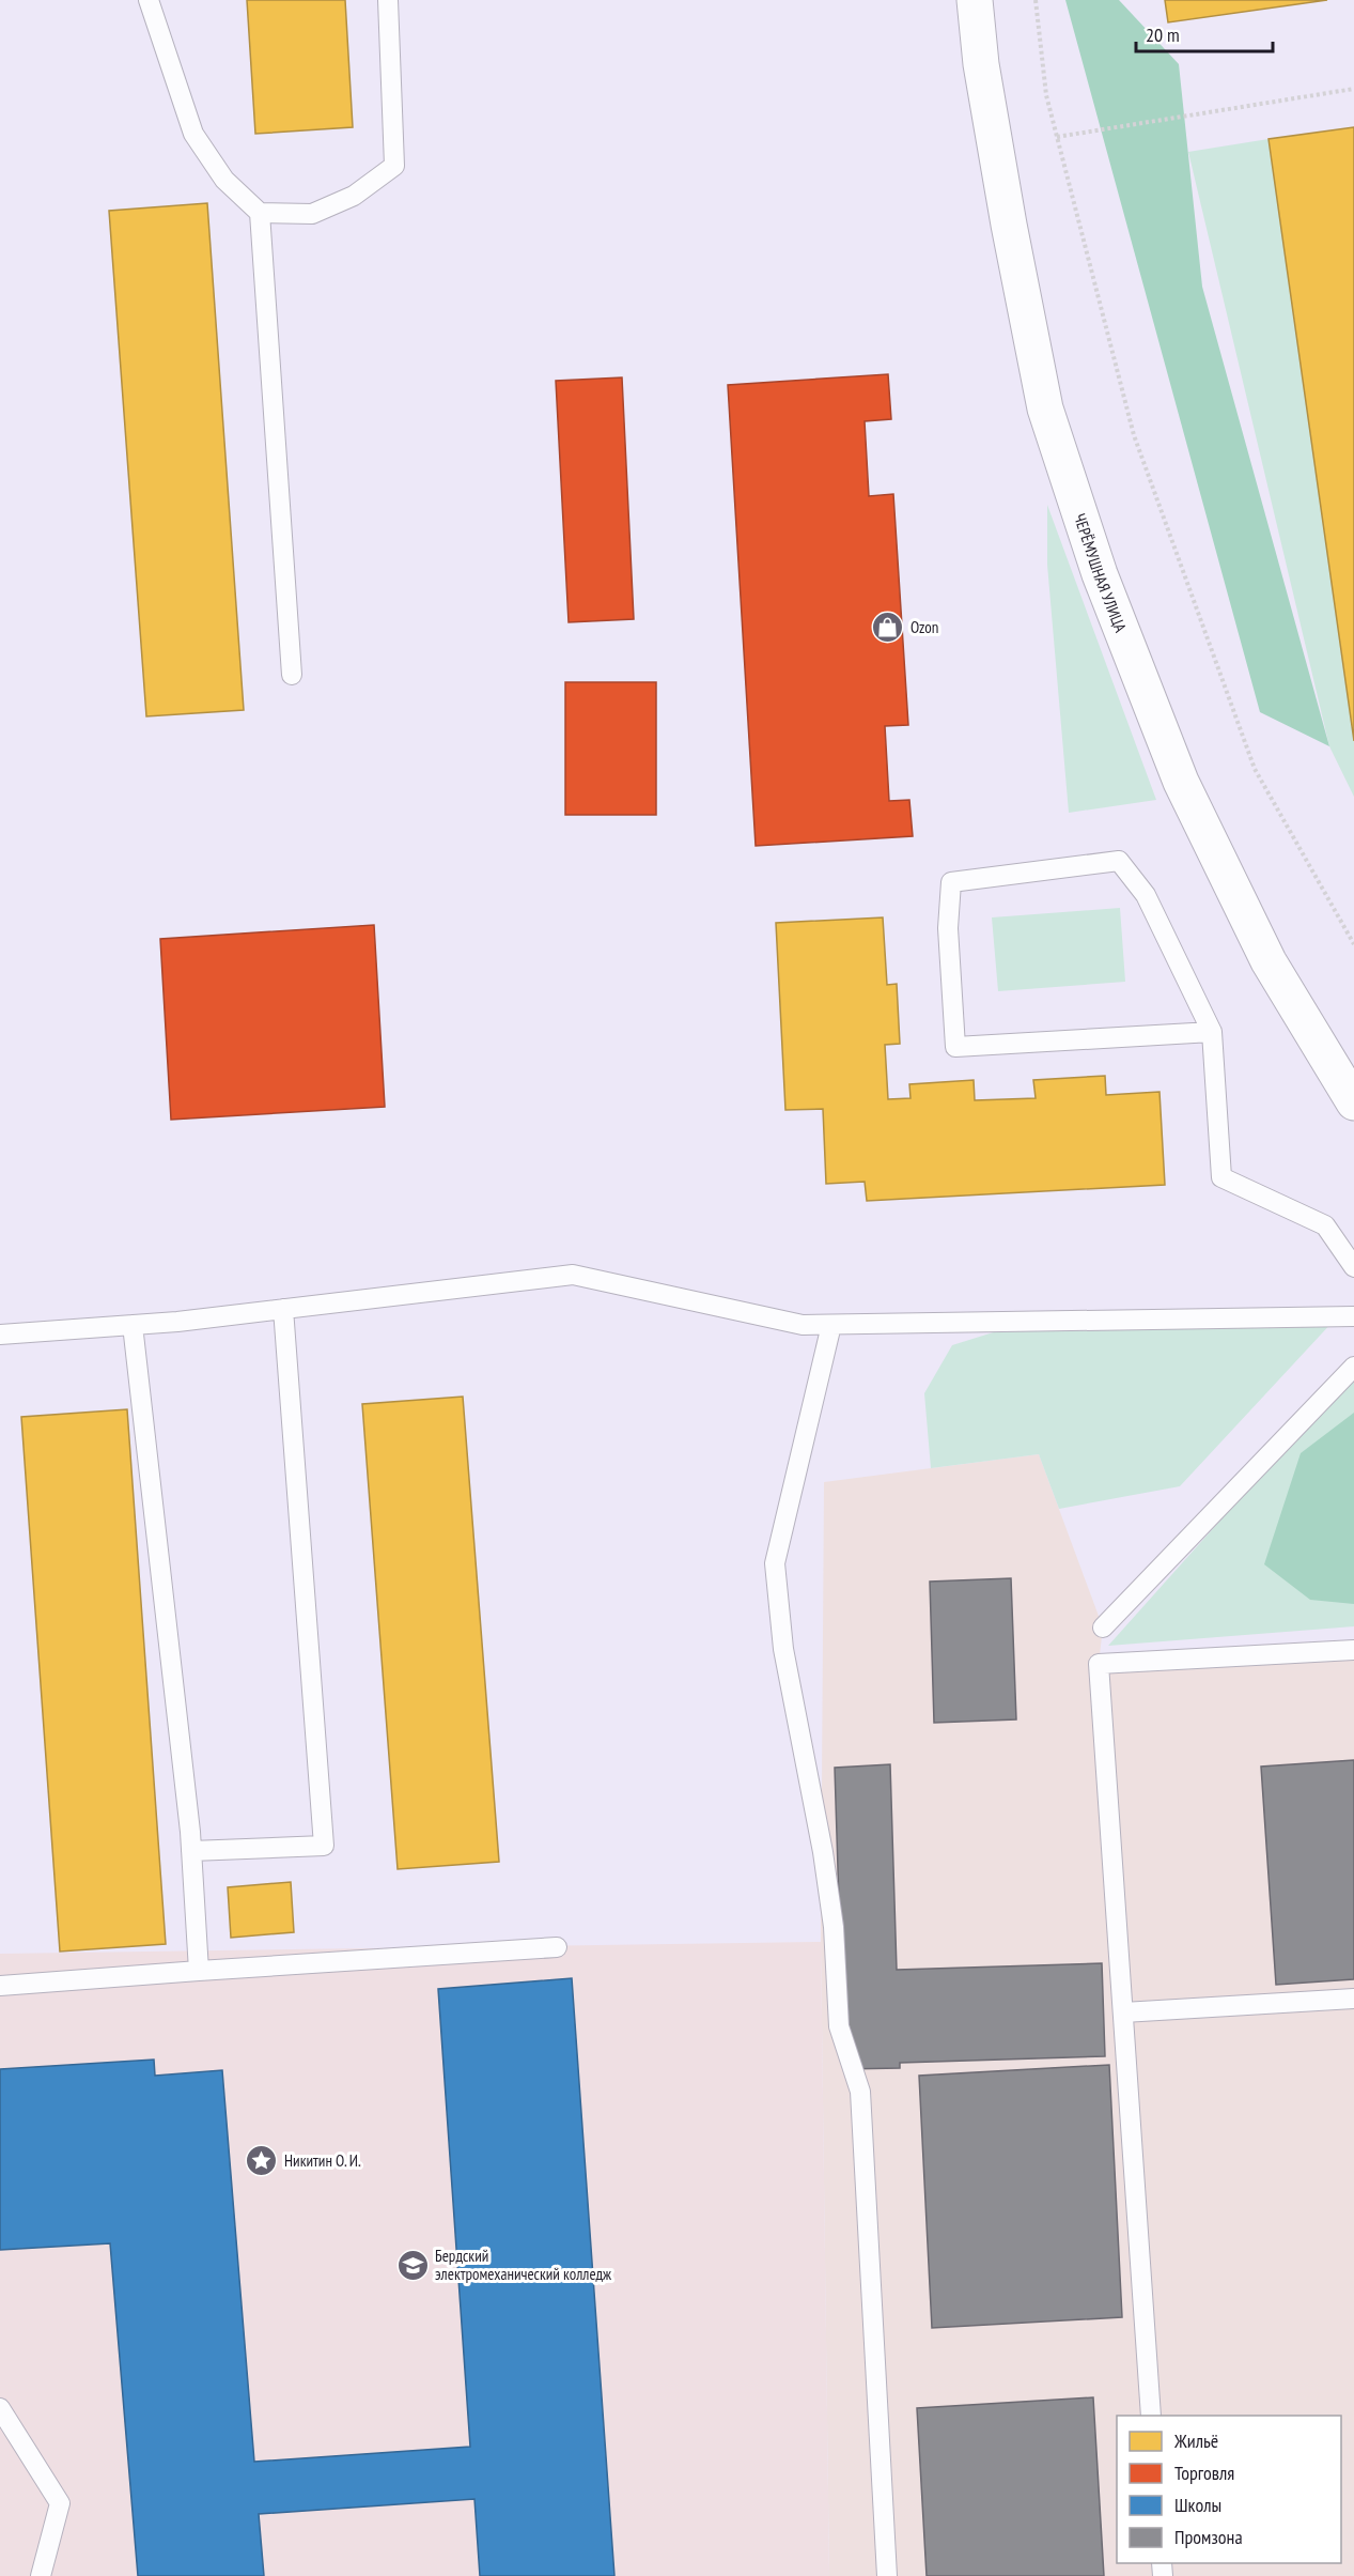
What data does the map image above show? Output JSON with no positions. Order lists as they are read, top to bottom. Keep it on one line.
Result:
{"streets":{"street":["ЧЕРЁМУШНАЯ УЛИЦА"]},"places":{"shop":["Ozon"],"place":["Никитин О. И."],"school or university":["Бердский электромеханический колледж"]},"legend":["Жильё","Торговля","Школы","Промзона"],"scale_bar":"20 m"}
